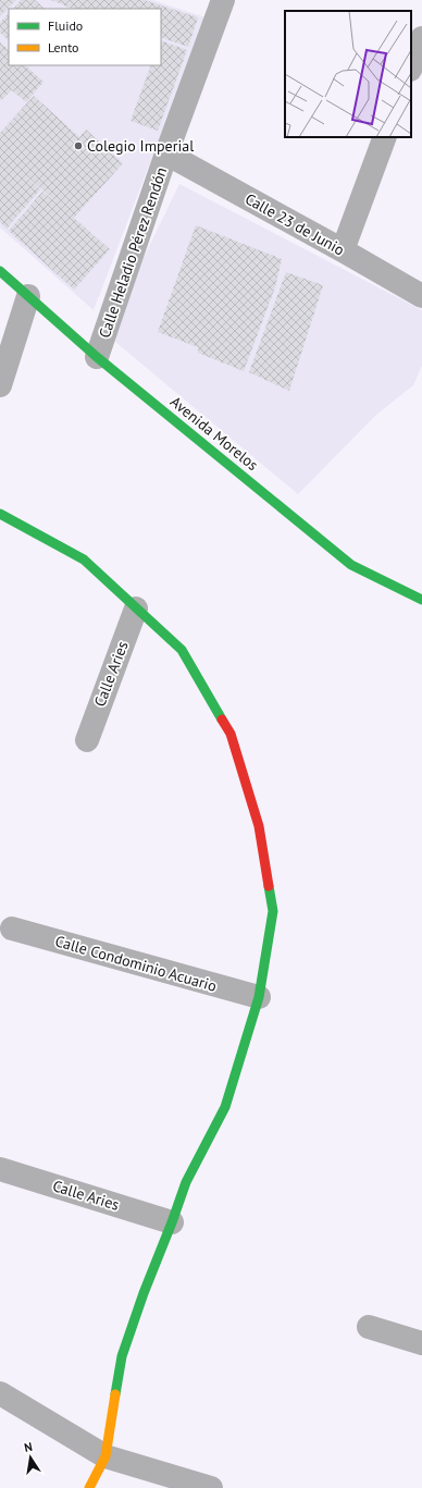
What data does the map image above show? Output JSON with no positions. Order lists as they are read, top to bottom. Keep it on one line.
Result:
{"streets":{"street":["Calle 23 de Junio","Calle Heladio Pérez Rendón","Avenida Morelos","Calle Aries","Calle Condominio Acuario"]},"crossings":[["Calle 23 de Junio","Calle Heladio Pérez Rendón"],["Calle Heladio Pérez Rendón","Avenida Morelos"]],"places":["Colegio Imperial"],"legend":["Fluido","Lento"],"north":"top"}
